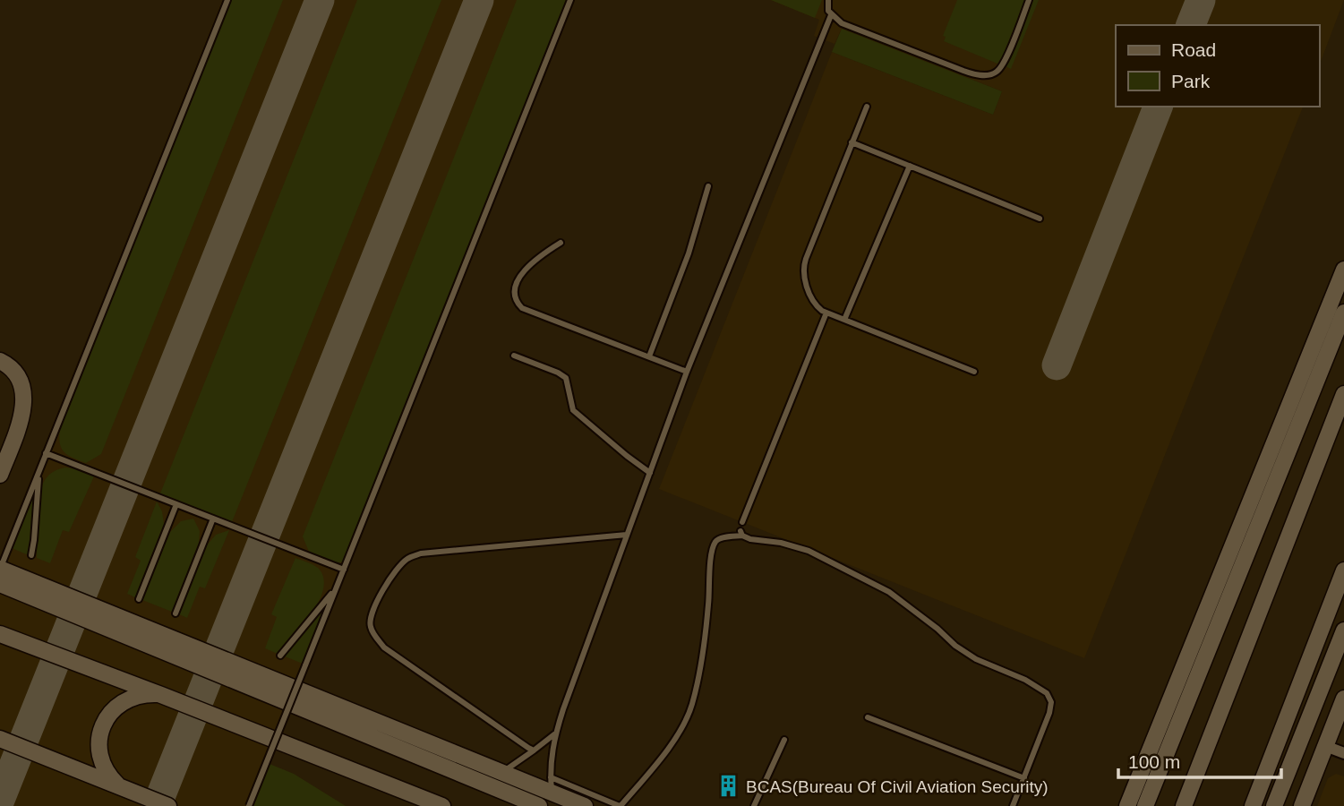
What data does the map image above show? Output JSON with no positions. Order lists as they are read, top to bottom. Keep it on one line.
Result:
{"places":{"building":["BCAS(Bureau Of Civil Aviation Security)"]},"legend":["Road","Park"],"scale_bar":"100 m"}
